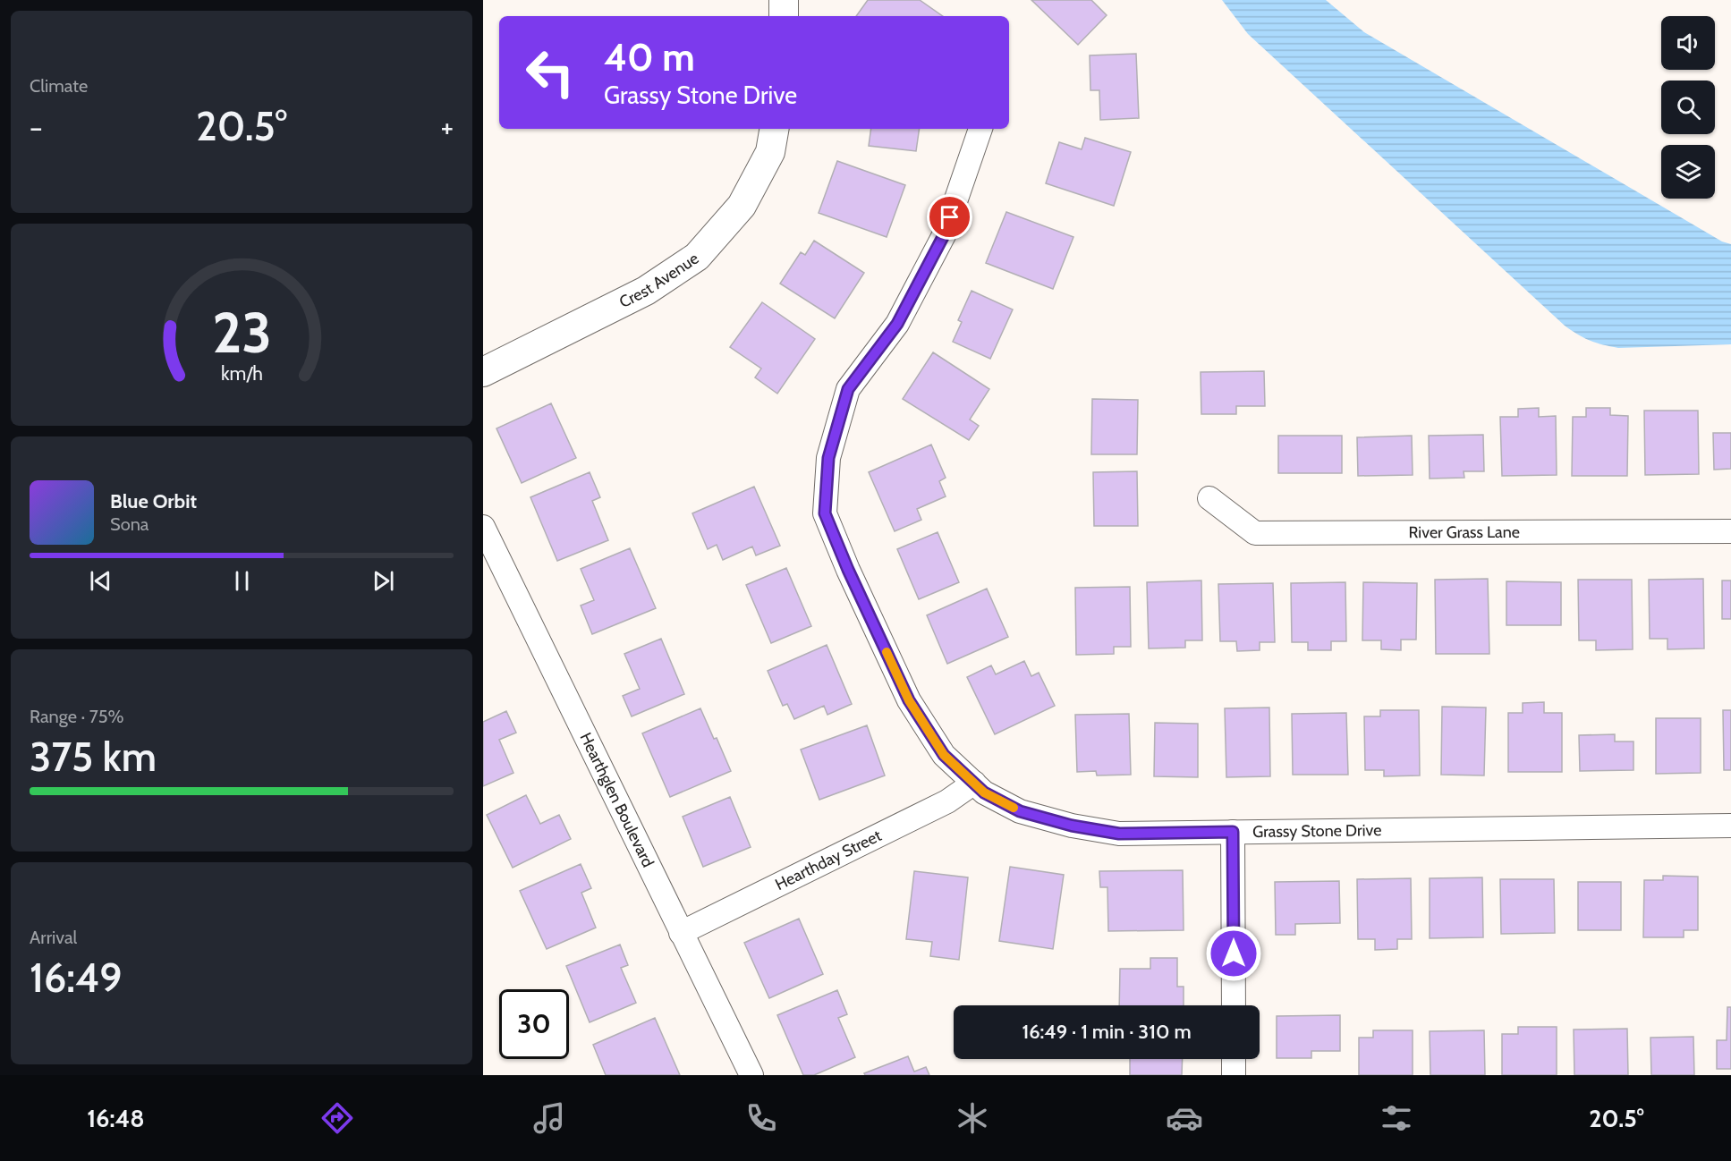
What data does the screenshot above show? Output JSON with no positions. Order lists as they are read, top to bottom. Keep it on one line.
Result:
{"streets":{"street":["Crest Avenue","River Grass Lane","Hearthglen Boulevard","Grassy Stone Drive","Hearthday Street"]},"crossings":[["Hearthglen Boulevard","Hearthday Street"],["Grassy Stone Drive","Hearthday Street"]],"page":{"tile":["Climate",["Range · 75%","375 km"],["Arrival","16:49"]],"turn":["40 m","Grassy Stone Drive"],"heat":["−","20.5°","+"],"song":["Blue Orbit","Sona"],"limit":"30","trip":"16:49 · 1 min · 310 m","tabs":["16:48","20.5°"],"gauge":["23","km/h"]}}
